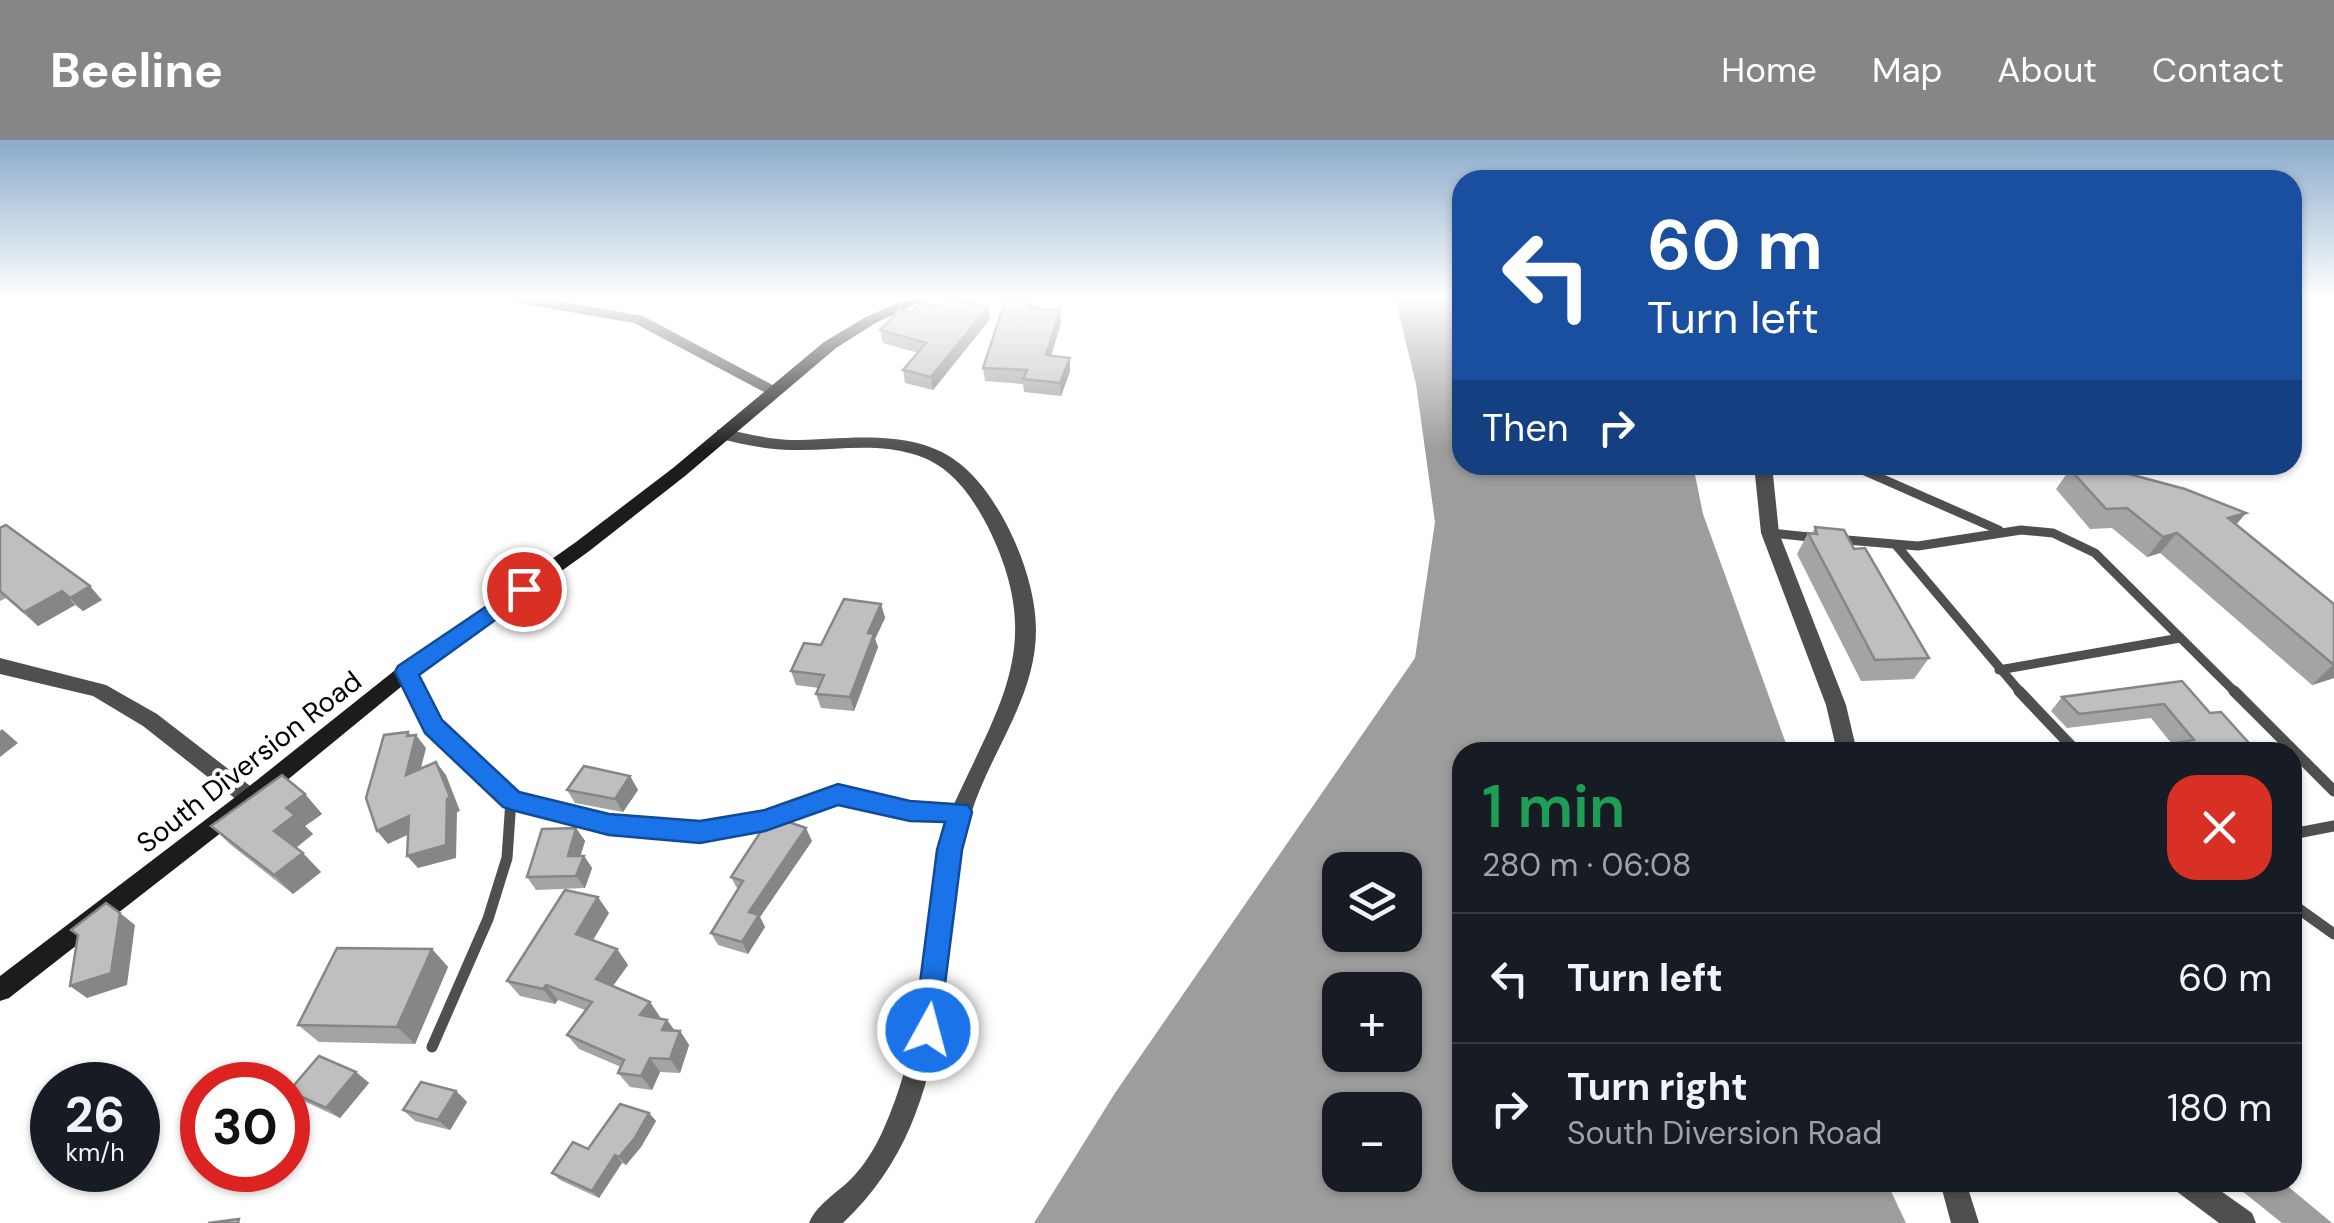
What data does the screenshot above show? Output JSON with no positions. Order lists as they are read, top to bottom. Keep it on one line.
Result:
{"streets":{"main road":["South Diversion Road"]},"page":{"header":"Beeline","nav":["Home","Map","About","Contact"],"turn":["60 m","Turn left"],"then":"Then","heading":["1 min","280 m · 06:08"],"map_buttons":["+","−"],"list":[{"name":"Turn left","value":"60 m"},{"name":"Turn right","note":"South Diversion Road","value":"180 m"}],"speed":"26 km/h","limit":"30"}}
